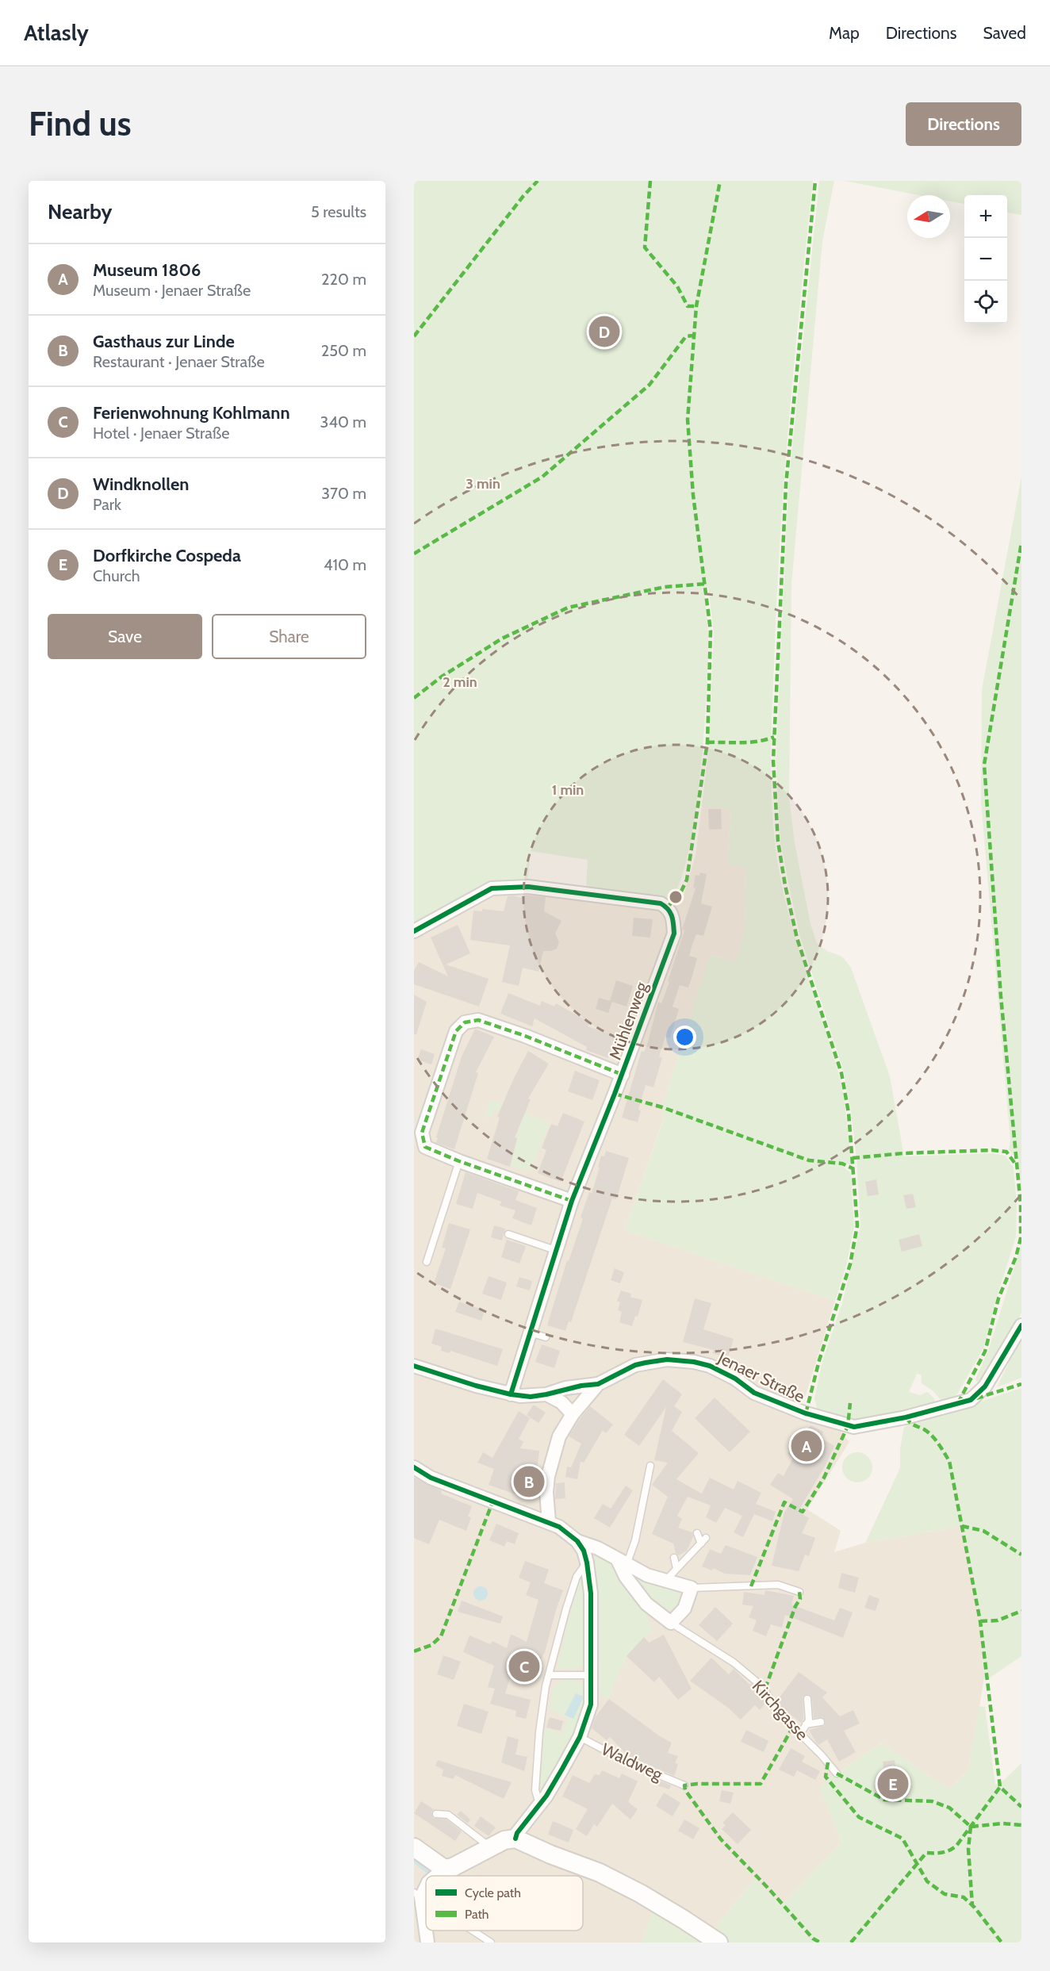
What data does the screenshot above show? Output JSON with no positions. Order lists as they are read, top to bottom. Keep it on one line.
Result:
{"streets":{"street":["Mühlenweg","Jenaer Straße","Kirchgasse"],"lane":["Waldweg"]},"legend":["Cycle path","Path"],"north":"left","page":{"header":"Atlasly","nav":["Map","Directions","Saved"],"buttons":["Directions",["Save","Share"]],"title":"Find us","heading":["Nearby","5 results"],"map_buttons":["+","−"],"list":[{"mark":"A","name":"Museum 1806","note":"Museum · Jenaer Straße","value":"220 m"},{"mark":"B","name":"Gasthaus zur Linde","note":"Restaurant · Jenaer Straße","value":"250 m"},{"mark":"C","name":"Ferienwohnung Kohlmann","note":"Hotel · Jenaer Straße","value":"340 m"},{"mark":"D","name":"Windknollen","note":"Park","value":"370 m"},{"mark":"E","name":"Dorfkirche Cospeda","note":"Church","value":"410 m"}],"pins":["D","A","B","C","E"]},"rings":["3 min","2 min","1 min"]}
